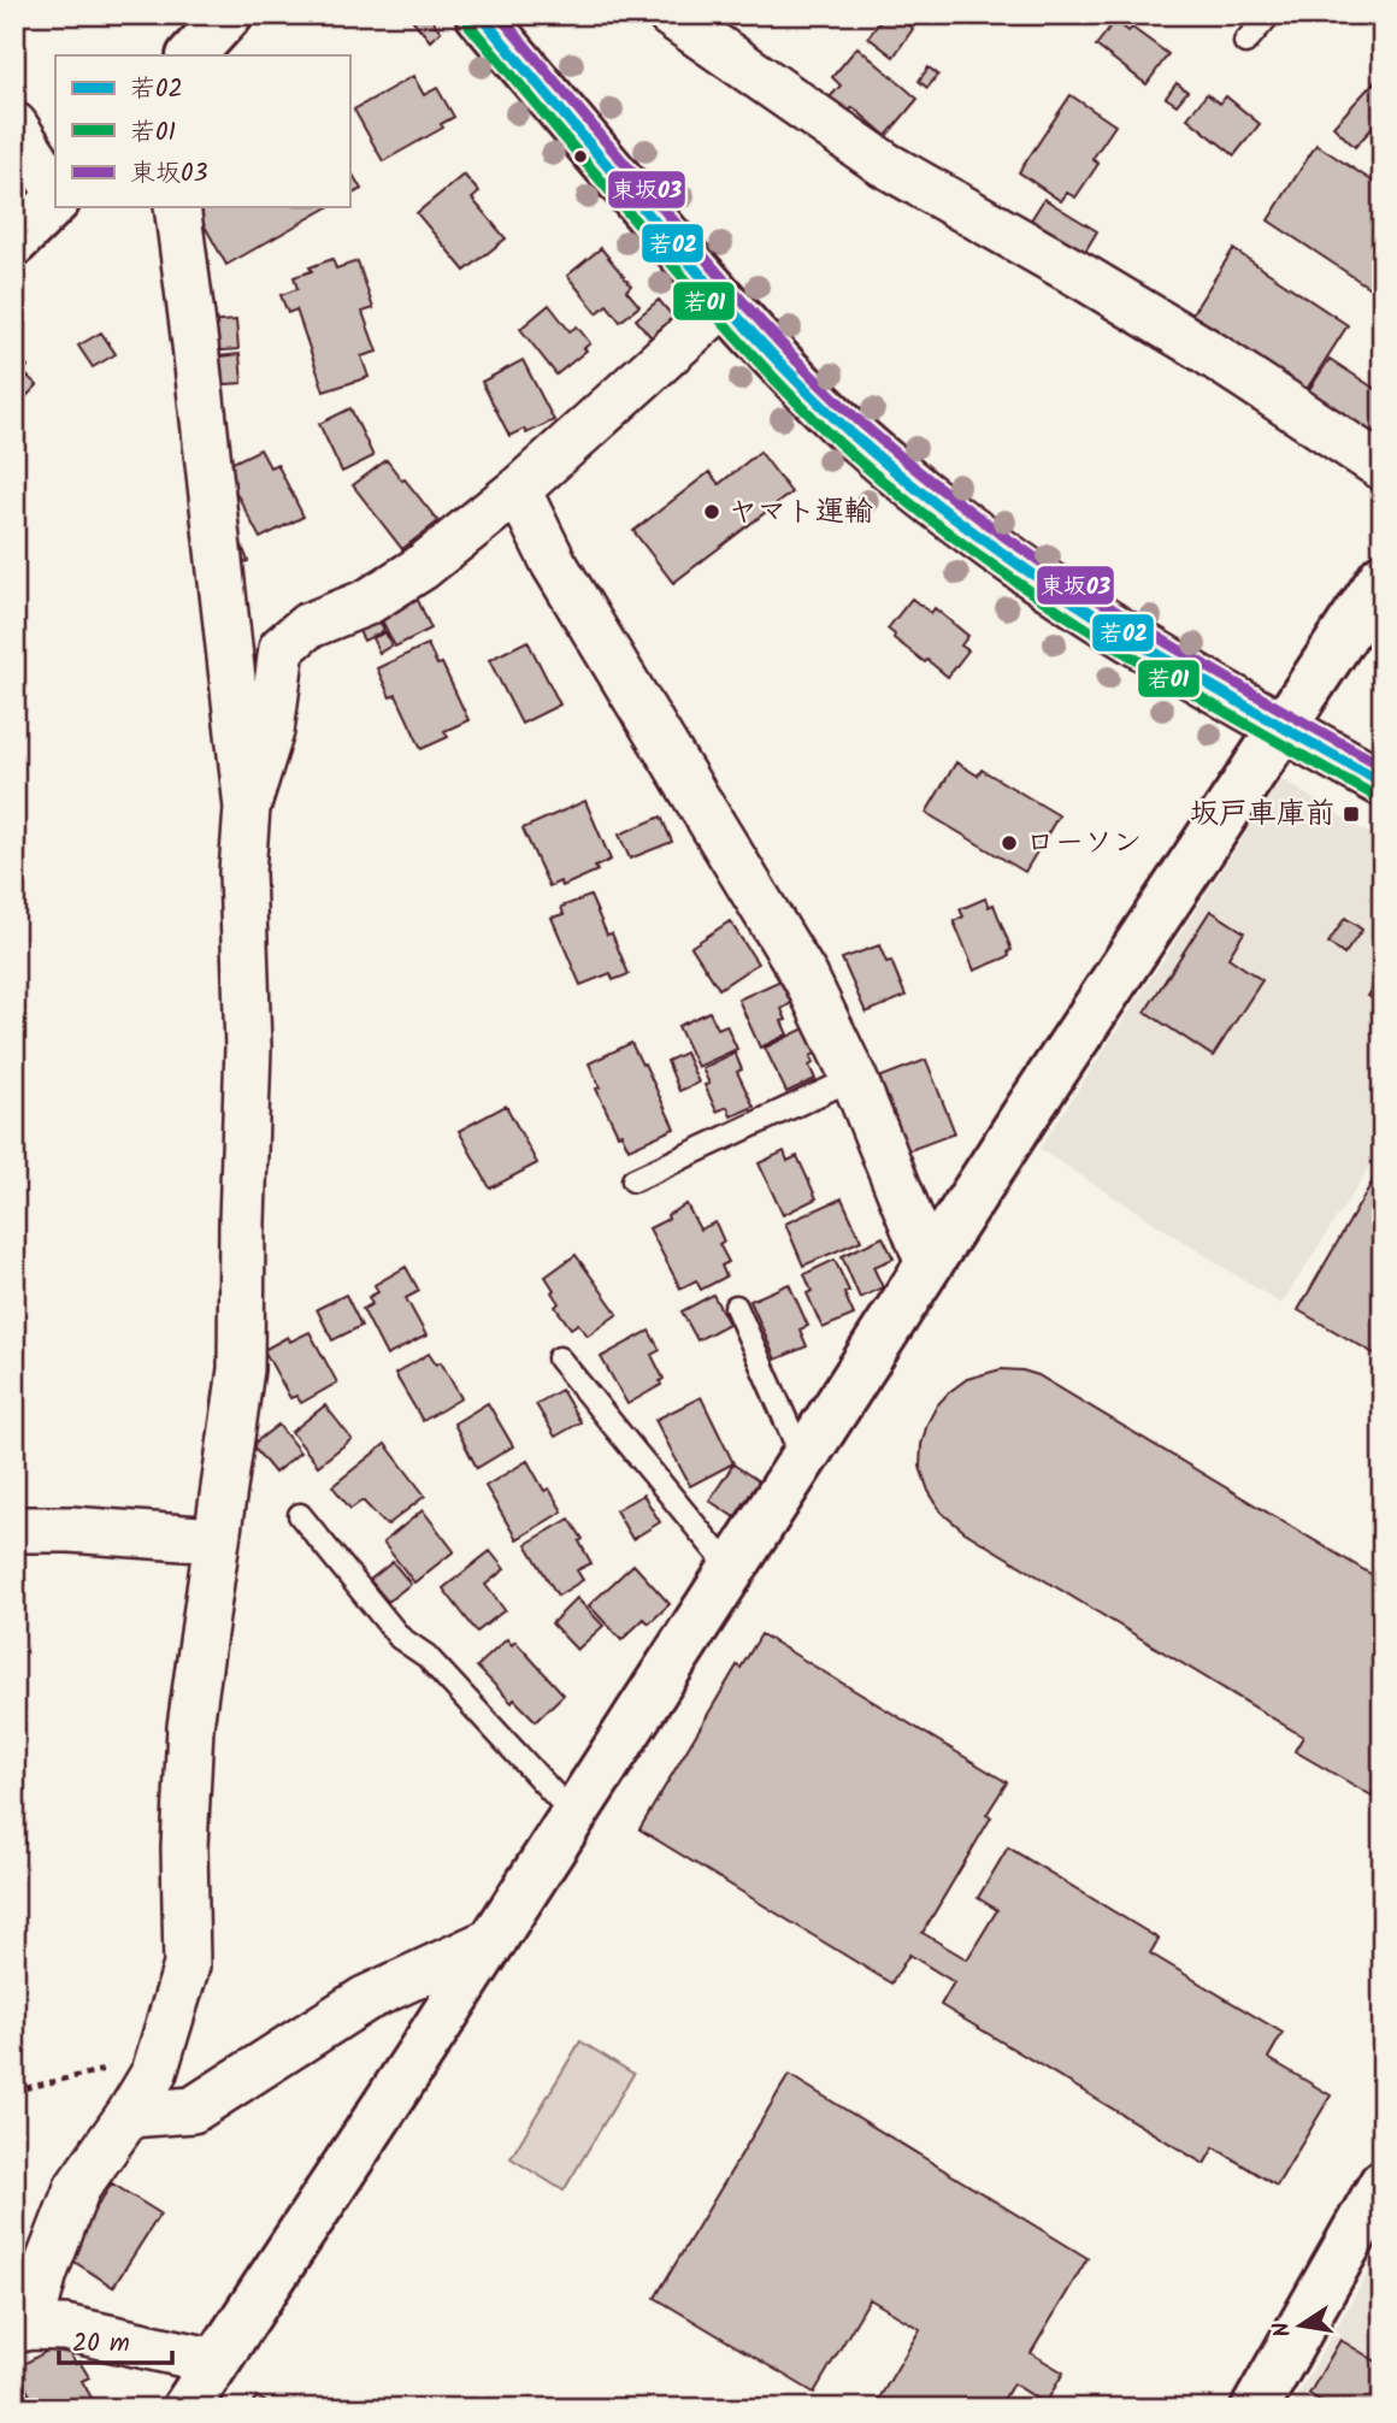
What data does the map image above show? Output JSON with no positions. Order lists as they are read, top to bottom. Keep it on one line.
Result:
{"places":{"other":["ヤマト運輸","ローソン"],"transit":["坂戸車庫前"]},"lines":["transit line 若02","transit line 東坂03","transit line 若01"],"legend":["若02","若01","東坂03"],"scale_bar":"20 m","north":"left"}
